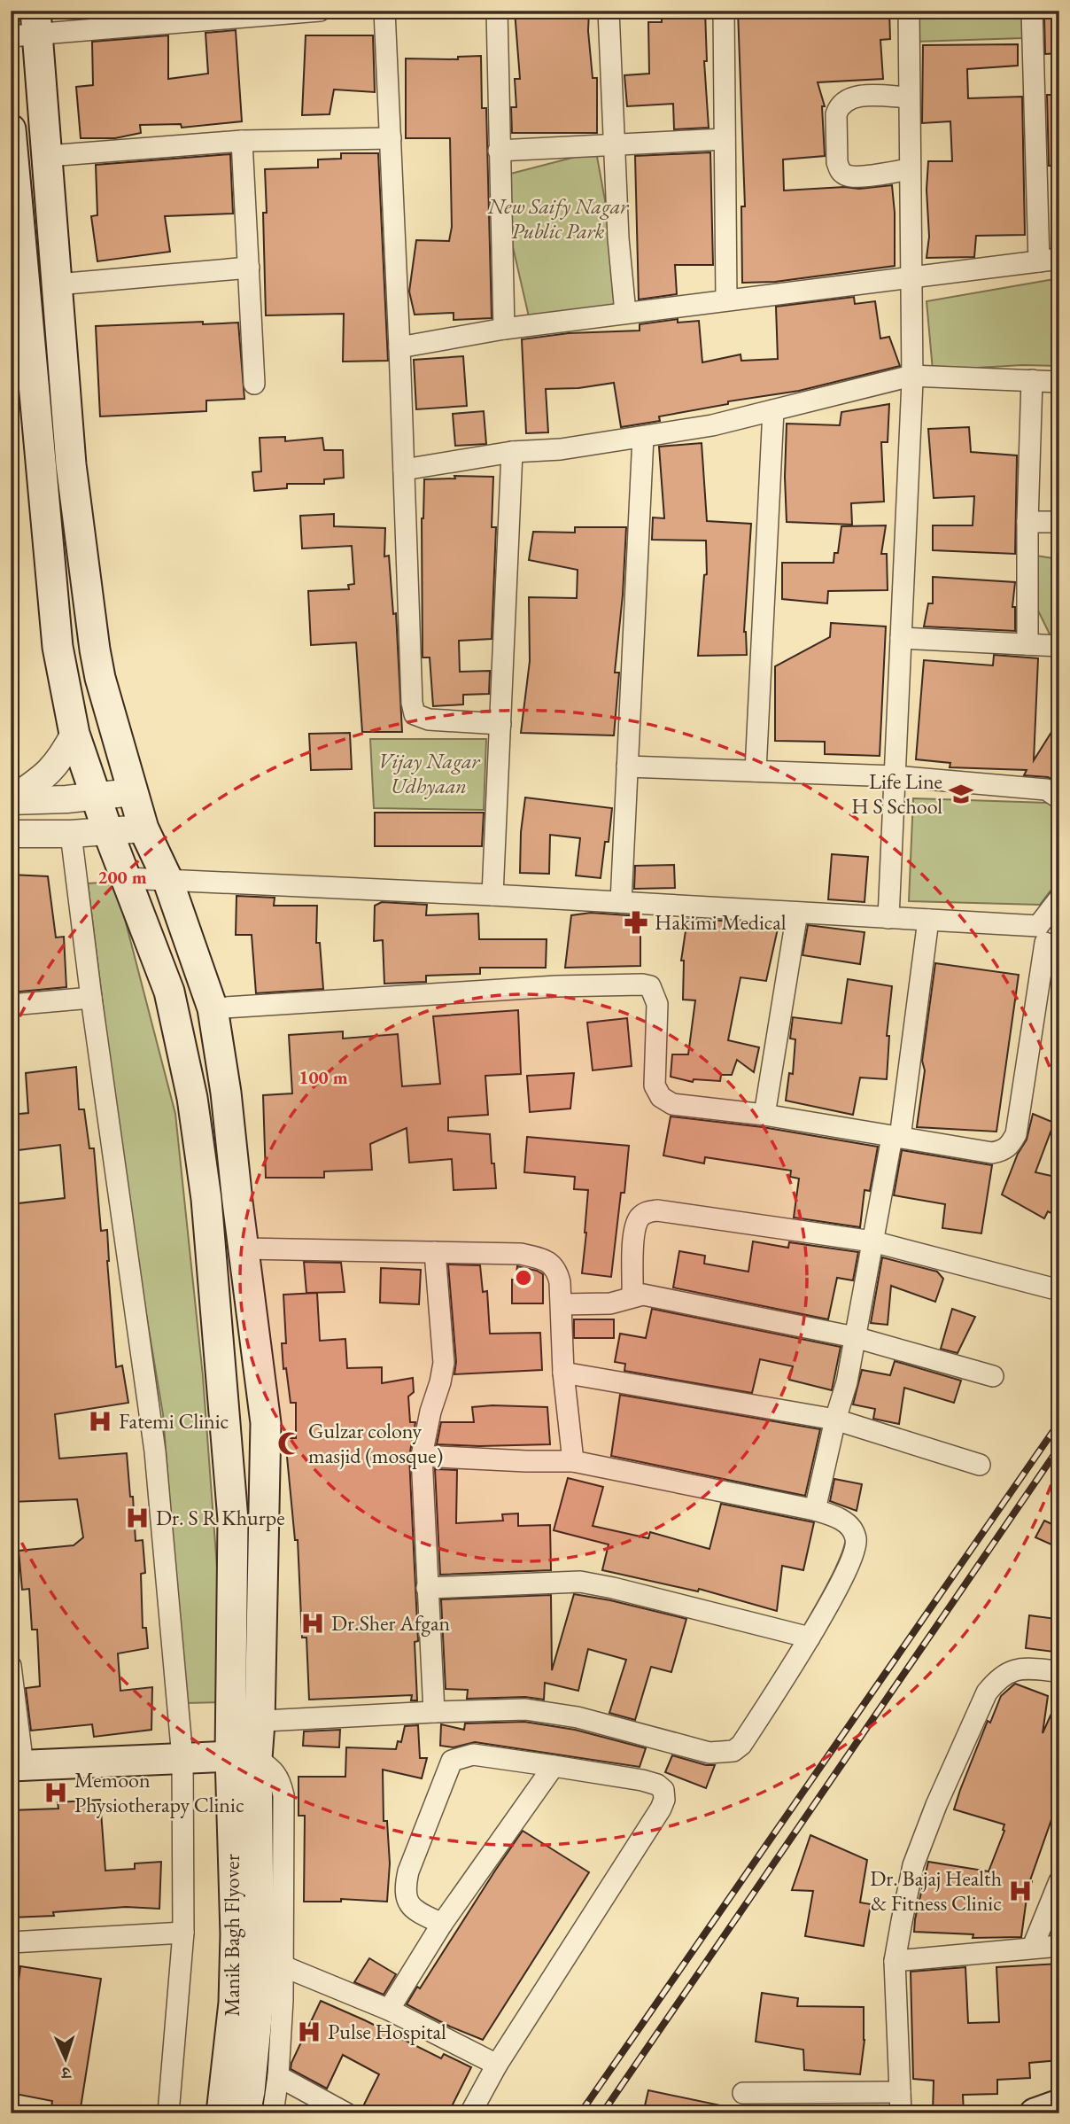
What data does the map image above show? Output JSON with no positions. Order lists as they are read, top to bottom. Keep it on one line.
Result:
{"streets":{"main road":["Manik Bagh Flyover"]},"parks":["New Saify Nagar Public Park","Vijay Nagar Udhyaan"],"places":{"school or university":["Life Line H S School"],"pharmacy":["Hakimi Medical"],"hospital":["Fatemi Clinic","Dr. S R Khurpe","Dr.Sher Afgan","Memoon Physiotherapy Clinic","Dr. Bajaj Health & Fitness Clinic","Pulse Hospital"],"mosque":["Gulzar colony masjid (mosque)"]},"north":"bottom","rings":["200 m","100 m"]}
